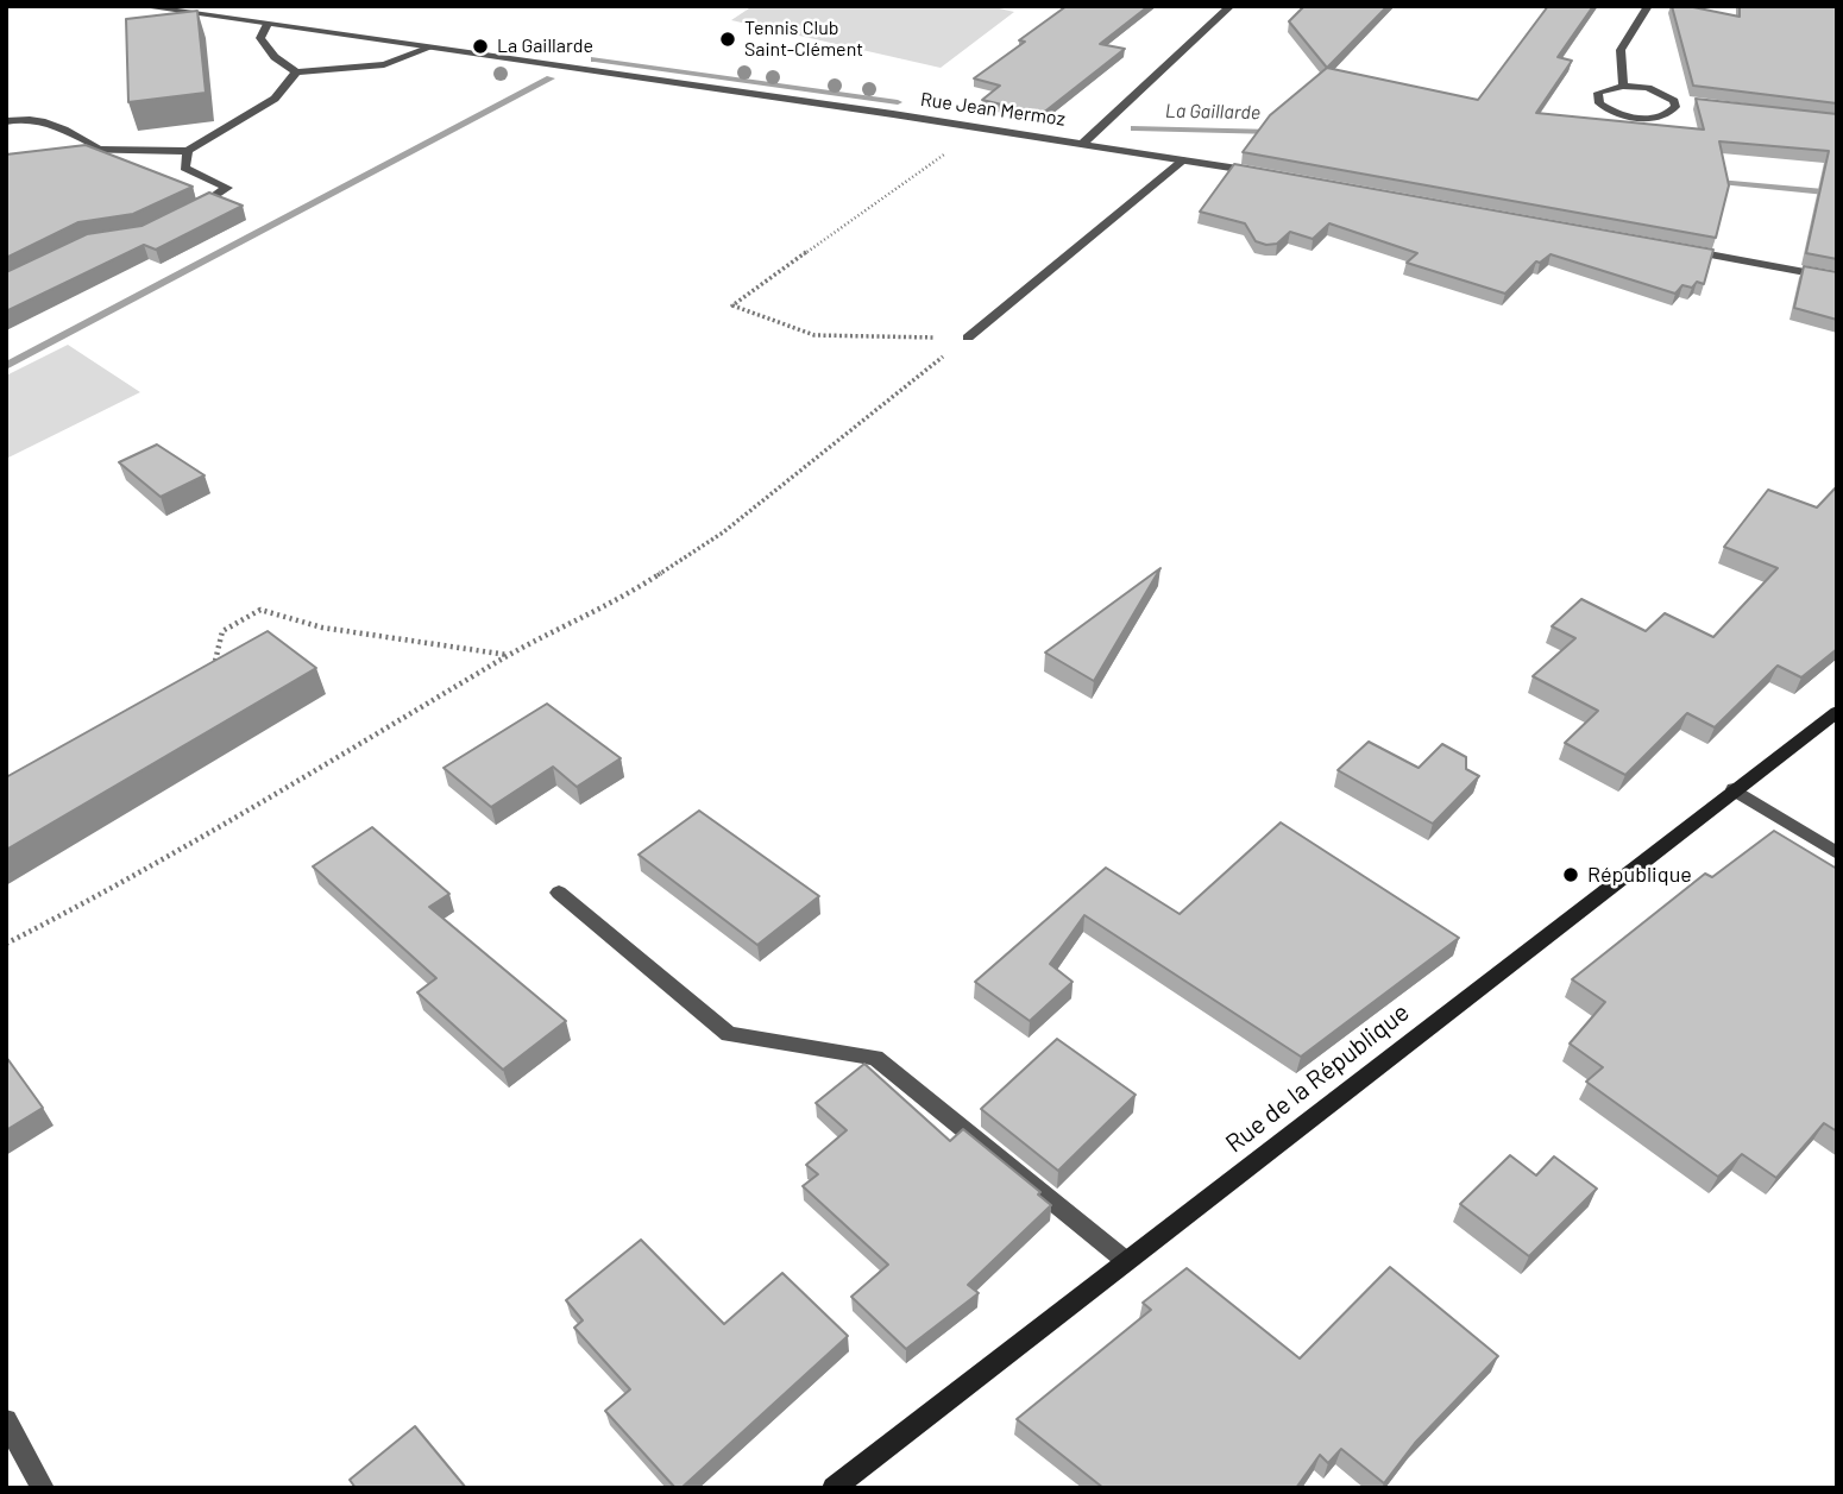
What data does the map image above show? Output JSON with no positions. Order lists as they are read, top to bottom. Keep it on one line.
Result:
{"streets":{"main road":["Rue de la République"],"street":["Rue Jean Mermoz"]},"water":["La Gaillarde"],"places":["Tennis Club Saint-Clément","La Gaillarde","République"]}
